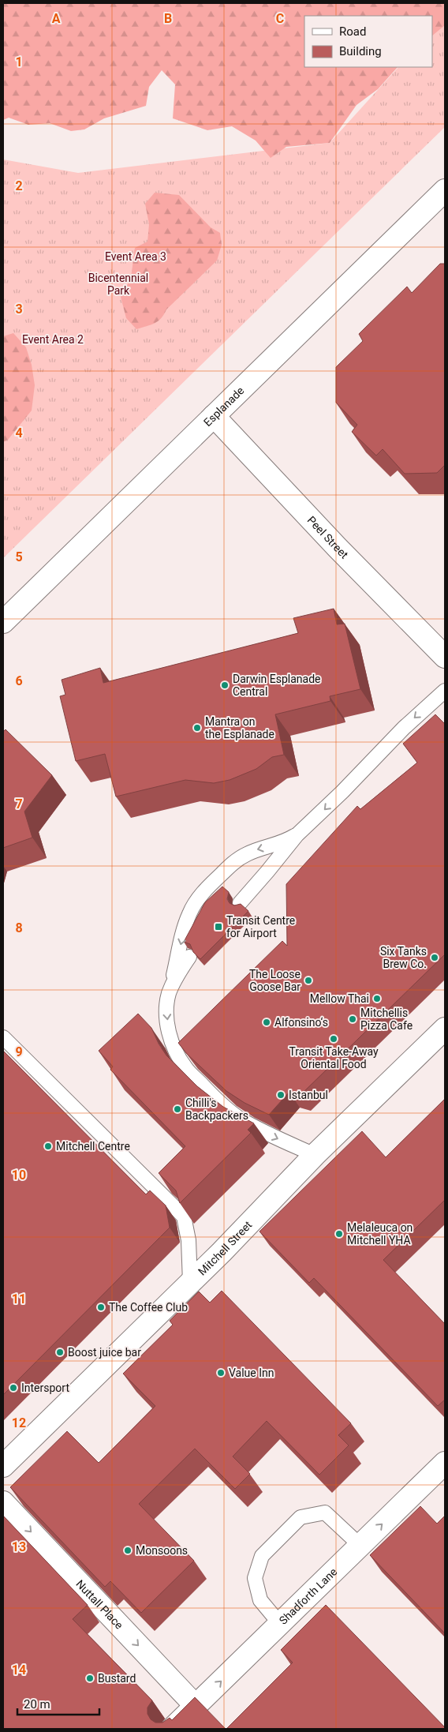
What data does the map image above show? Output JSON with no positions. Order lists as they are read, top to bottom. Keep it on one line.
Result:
{"streets":{"street":["Esplanade","Peel Street","Mitchell Street","Shadforth Lane","Nuttall Place"]},"crossings":[["Esplanade","Peel Street"],["Shadforth Lane","Nuttall Place"]],"one_way":["Shadforth Lane","Nuttall Place"],"parks":["Event Area 3","Bicentennial Park","Event Area 2"],"places":{"other":["Darwin Esplanade Central","Mantra on the Esplanade","Six Tanks Brew Co.","The Loose Goose Bar","Mellow Thai","Mitchellis Pizza Cafe","Alfonsino‘s","Transit Take-Away Oriental Food","Istanbul","Chilli's Backpackers","Mitchell Centre","Melaleuca on Mitchell YHA","The Coffee Club","Boost juice bar","Value Inn","Intersport","Monsoons","Bustard"],"transit":["Transit Centre for Airport"]},"legend":["Road","Building"],"scale_bar":"20 m","grid":{"columns":["A","B","C"],"rows":["1","2","3","4","5","6","7","8","9","10","11","12","13","14"]}}
